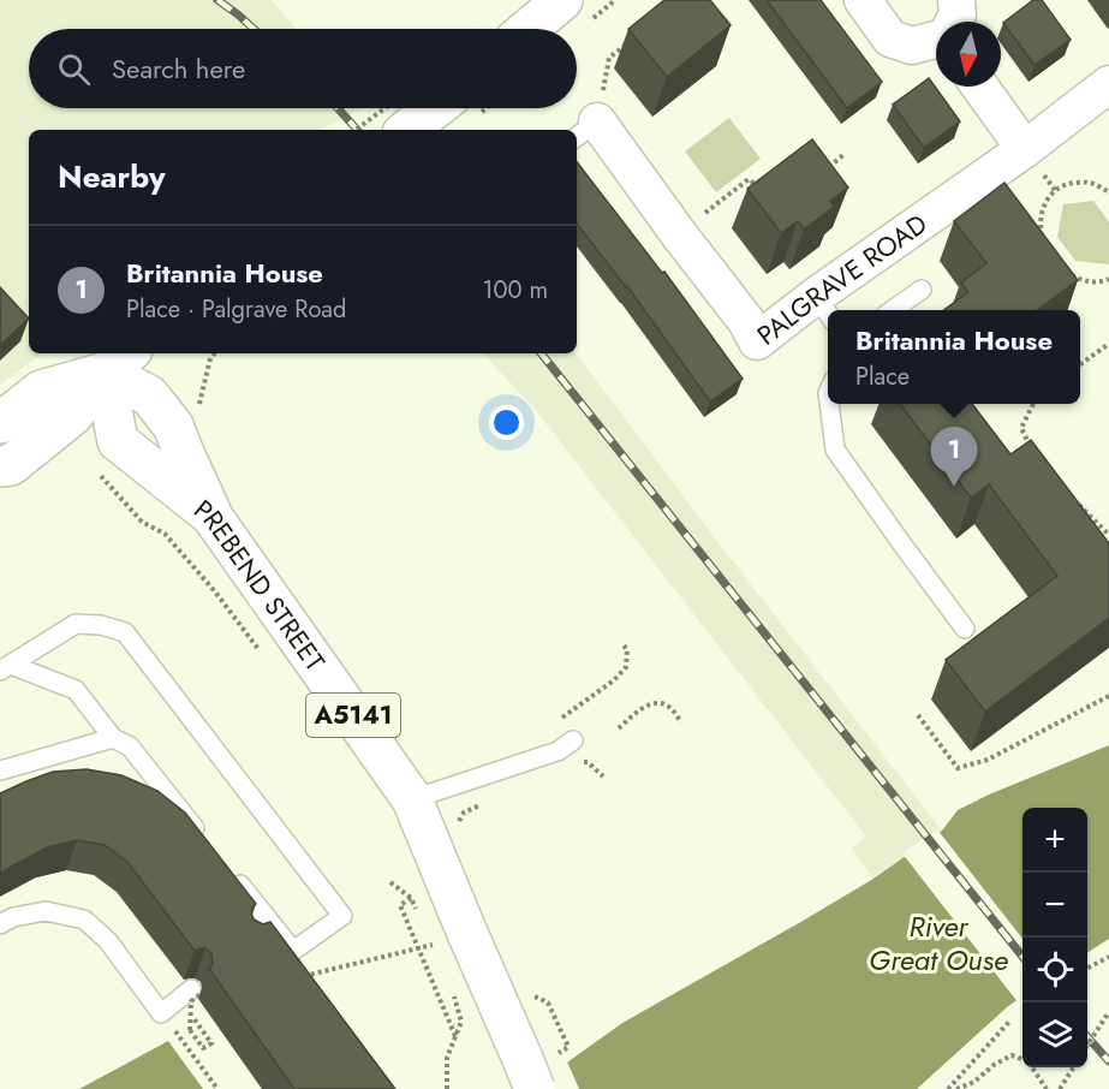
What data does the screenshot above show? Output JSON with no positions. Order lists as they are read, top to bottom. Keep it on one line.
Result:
{"streets":{"main road":["PREBEND STREET","A5141"],"street":["PALGRAVE ROAD"]},"water":["River Great Ouse"],"north":"bottom","page":{"search":"Search here","heading":"Nearby","list":[{"mark":"1","name":"Britannia House","note":"Place · Palgrave Road","value":"100 m"}],"popup":["Britannia House","Place"],"pins":"1","map_buttons":["+","−"]}}
